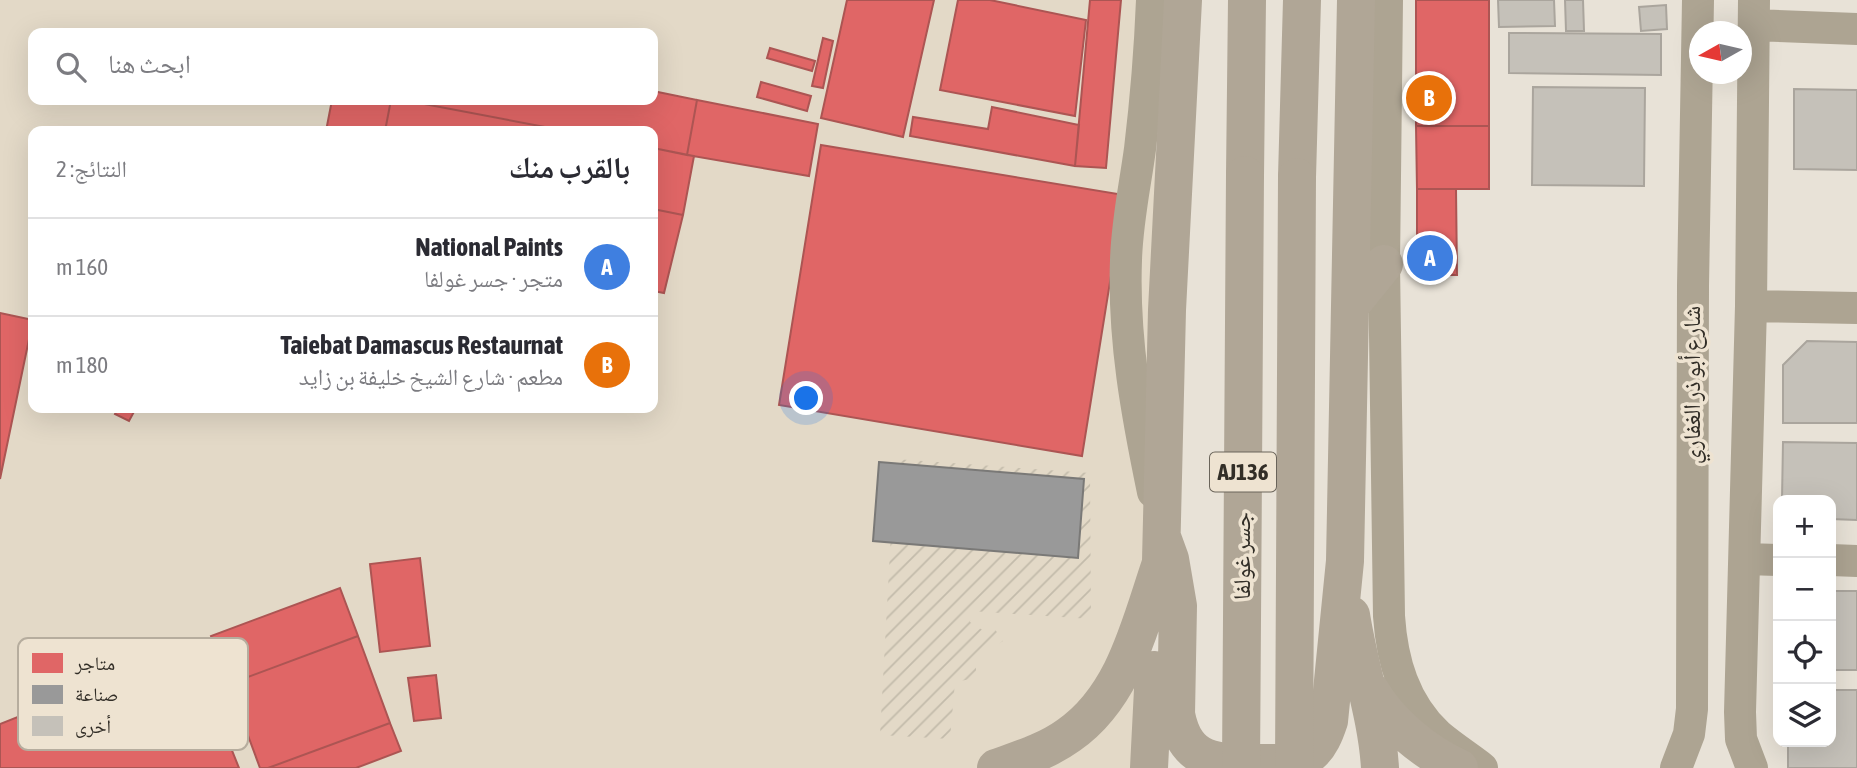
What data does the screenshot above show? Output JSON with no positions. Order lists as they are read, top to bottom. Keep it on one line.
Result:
{"streets":{"main road":["AJ136","جسر غولفا"],"street":["شارع أبو ذر الغفاري"]},"legend":["متاجر","صناعة","أخرى"],"north":"left","page":{"search":"ابحث هنا","pins":["B","A"],"heading":["بالقرب منك","النتائج: 2"],"list":[{"mark":"A","name":"National Paints","note":"متجر · جسر غولفا","value":"160 m"},{"mark":"B","name":"Taiebat Damascus Restaurnat","note":"مطعم · شارع الشيخ خليفة بن زايد","value":"180 m"}],"map_buttons":["+","−"]}}
